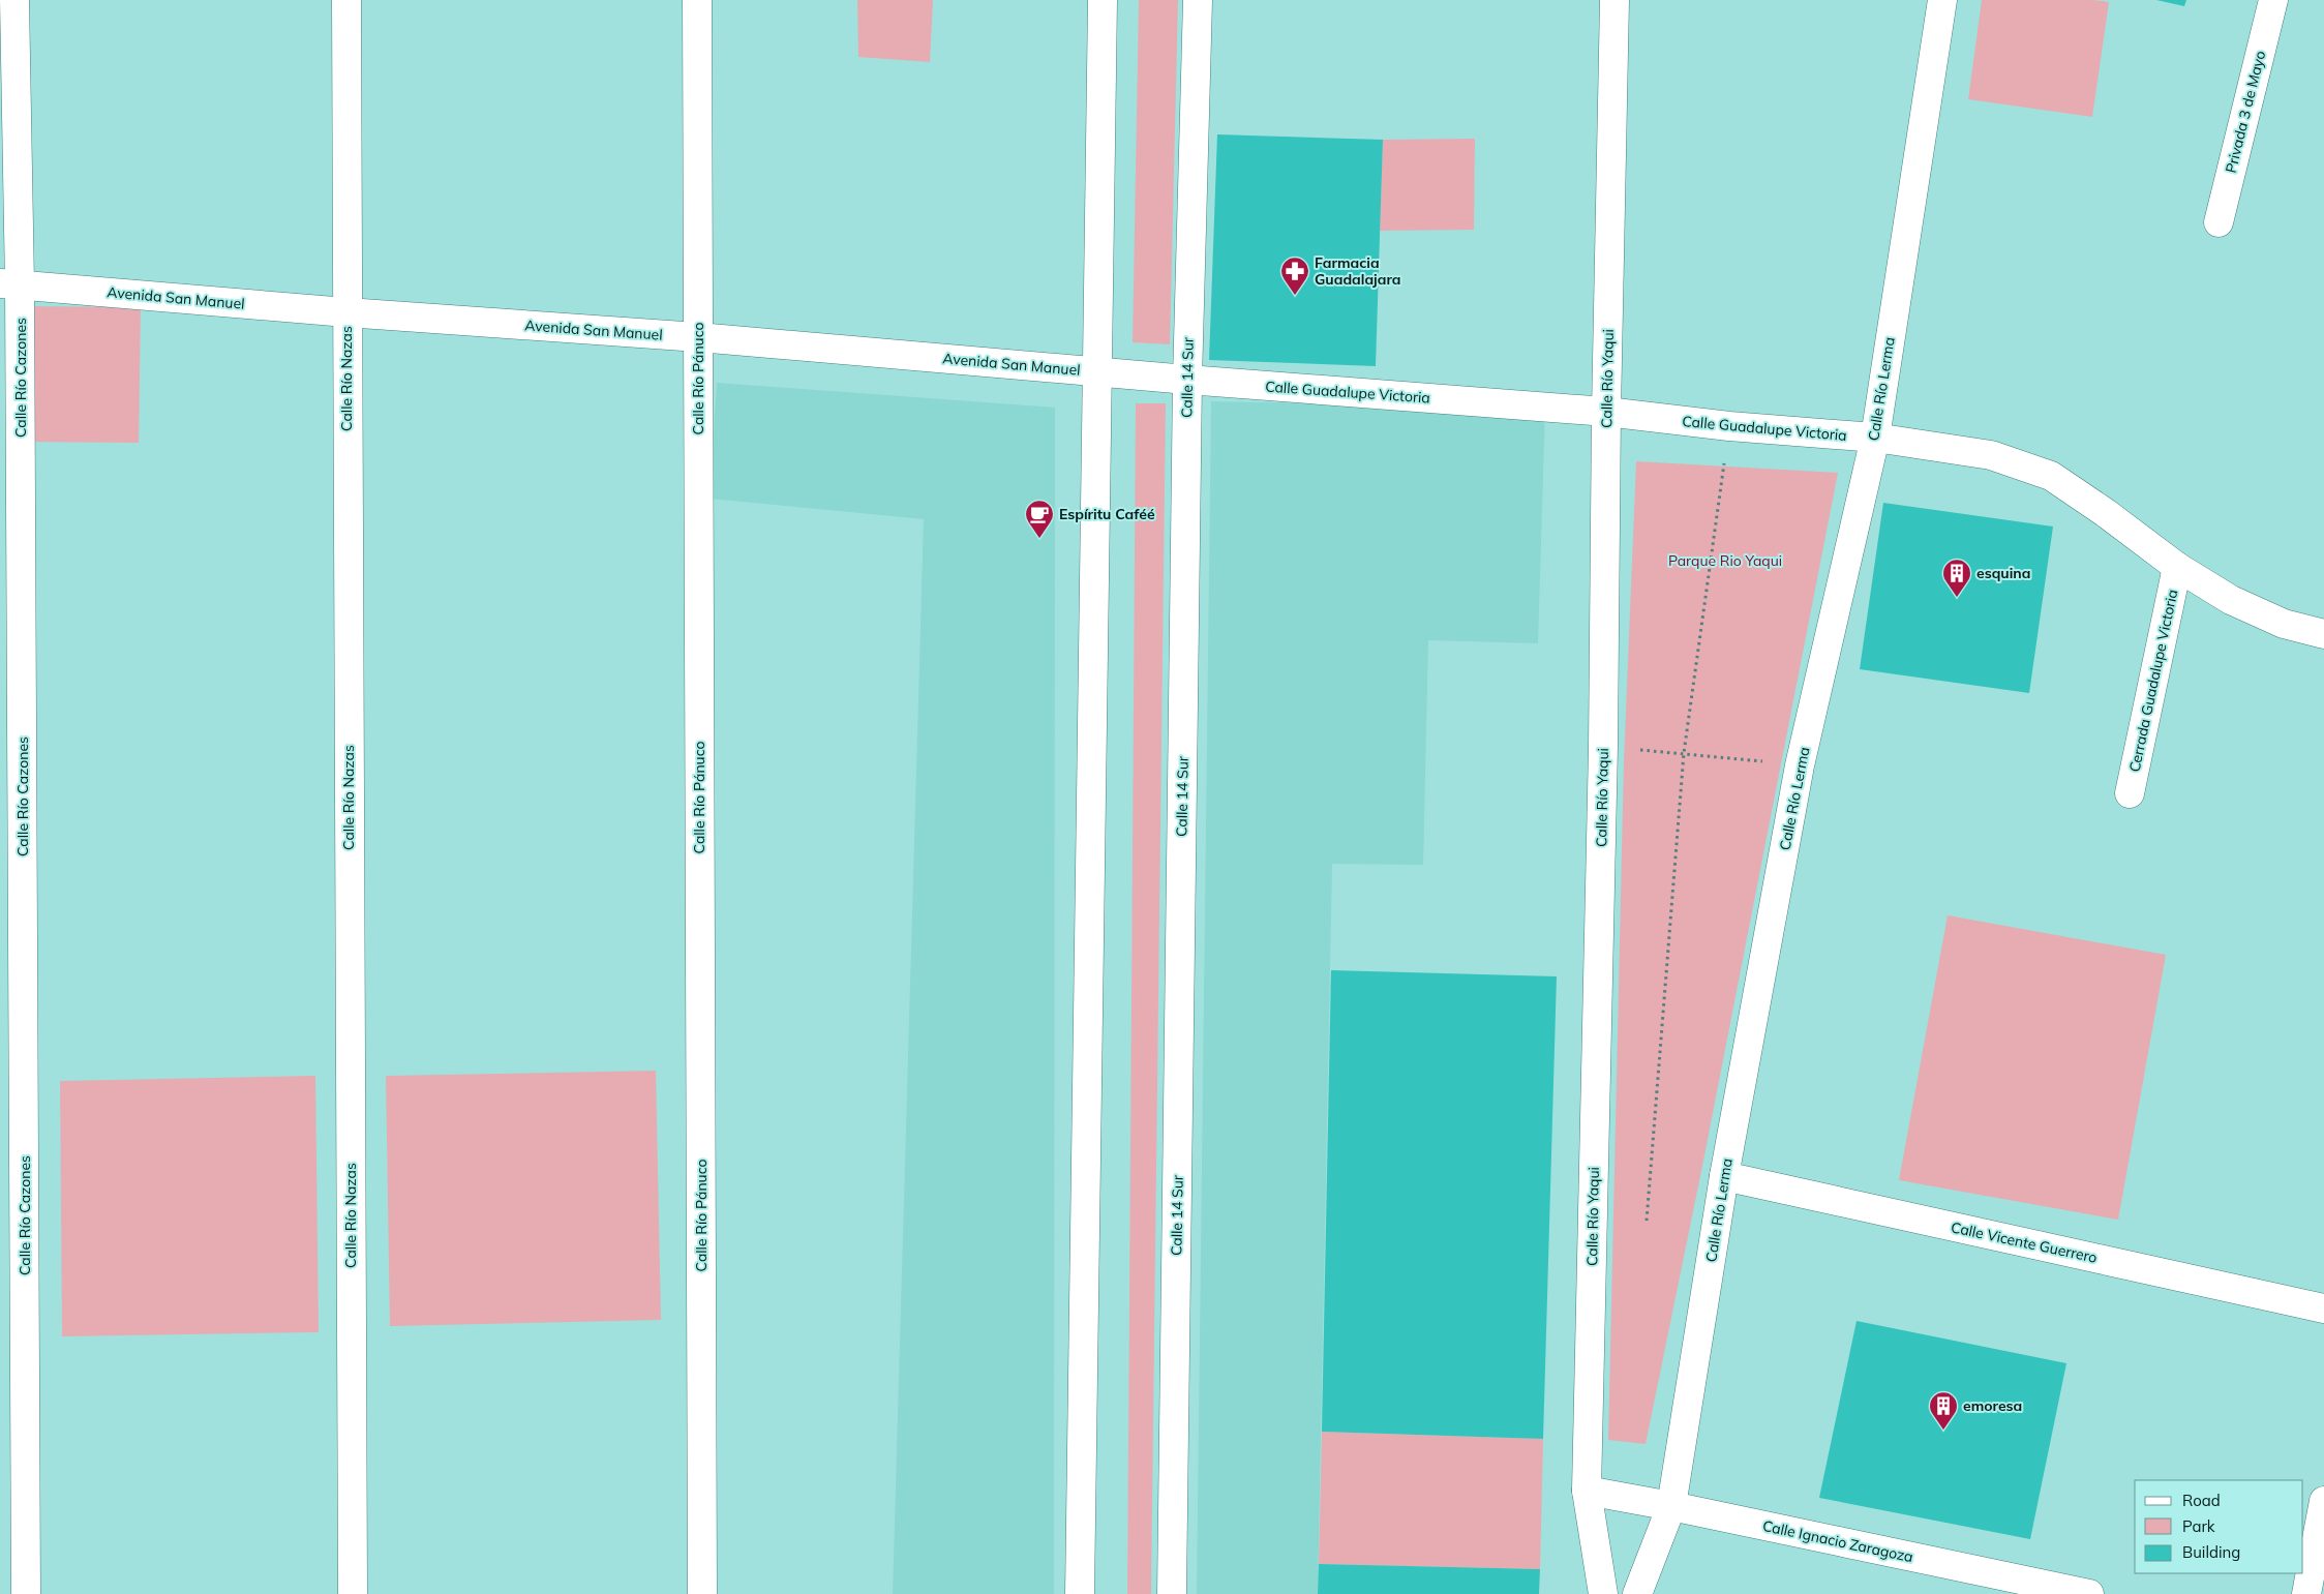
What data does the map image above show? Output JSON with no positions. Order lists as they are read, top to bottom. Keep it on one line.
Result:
{"streets":{"street":["Privada 3 de Mayo","Avenida San Manuel","Calle Río Cazones","Calle 14 Sur","Calle Río Nazas","Calle Río Pánuco","Calle Río Yaqui","Calle Río Lerma","Calle Guadalupe Victoria","Cerrada Guadalupe Victoria","Calle Vicente Guerrero","Calle Ignacio Zaragoza"]},"crossings":[["Avenida San Manuel","Calle Río Cazones"],["Avenida San Manuel","Calle 14 Sur"],["Avenida San Manuel","Calle Río Nazas"],["Avenida San Manuel","Calle Río Pánuco"],["Avenida San Manuel","Calle Guadalupe Victoria"],["Calle 14 Sur","Calle Guadalupe Victoria"],["Calle Río Yaqui","Calle Guadalupe Victoria"],["Calle Río Yaqui","Calle Ignacio Zaragoza"],["Calle Río Lerma","Calle Guadalupe Victoria"],["Calle Río Lerma","Calle Vicente Guerrero"],["Calle Río Lerma","Calle Ignacio Zaragoza"],["Calle Guadalupe Victoria","Cerrada Guadalupe Victoria"]],"parks":["Parque Rio Yaqui"],"places":{"pharmacy":["Farmacia Guadalajara"],"cafe":["Espíritu Caféé"],"building":["esquina","emoresa"]},"legend":["Road","Park","Building"]}
